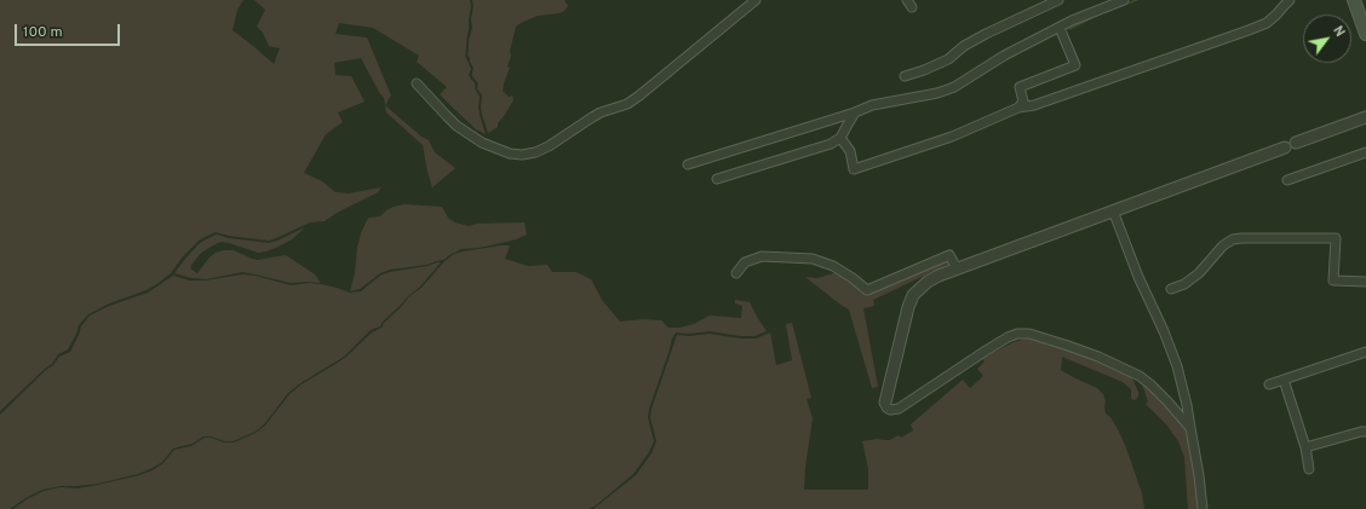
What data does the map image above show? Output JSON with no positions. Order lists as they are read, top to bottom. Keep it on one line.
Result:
{"scale_bar":"100 m","north":"top right"}
